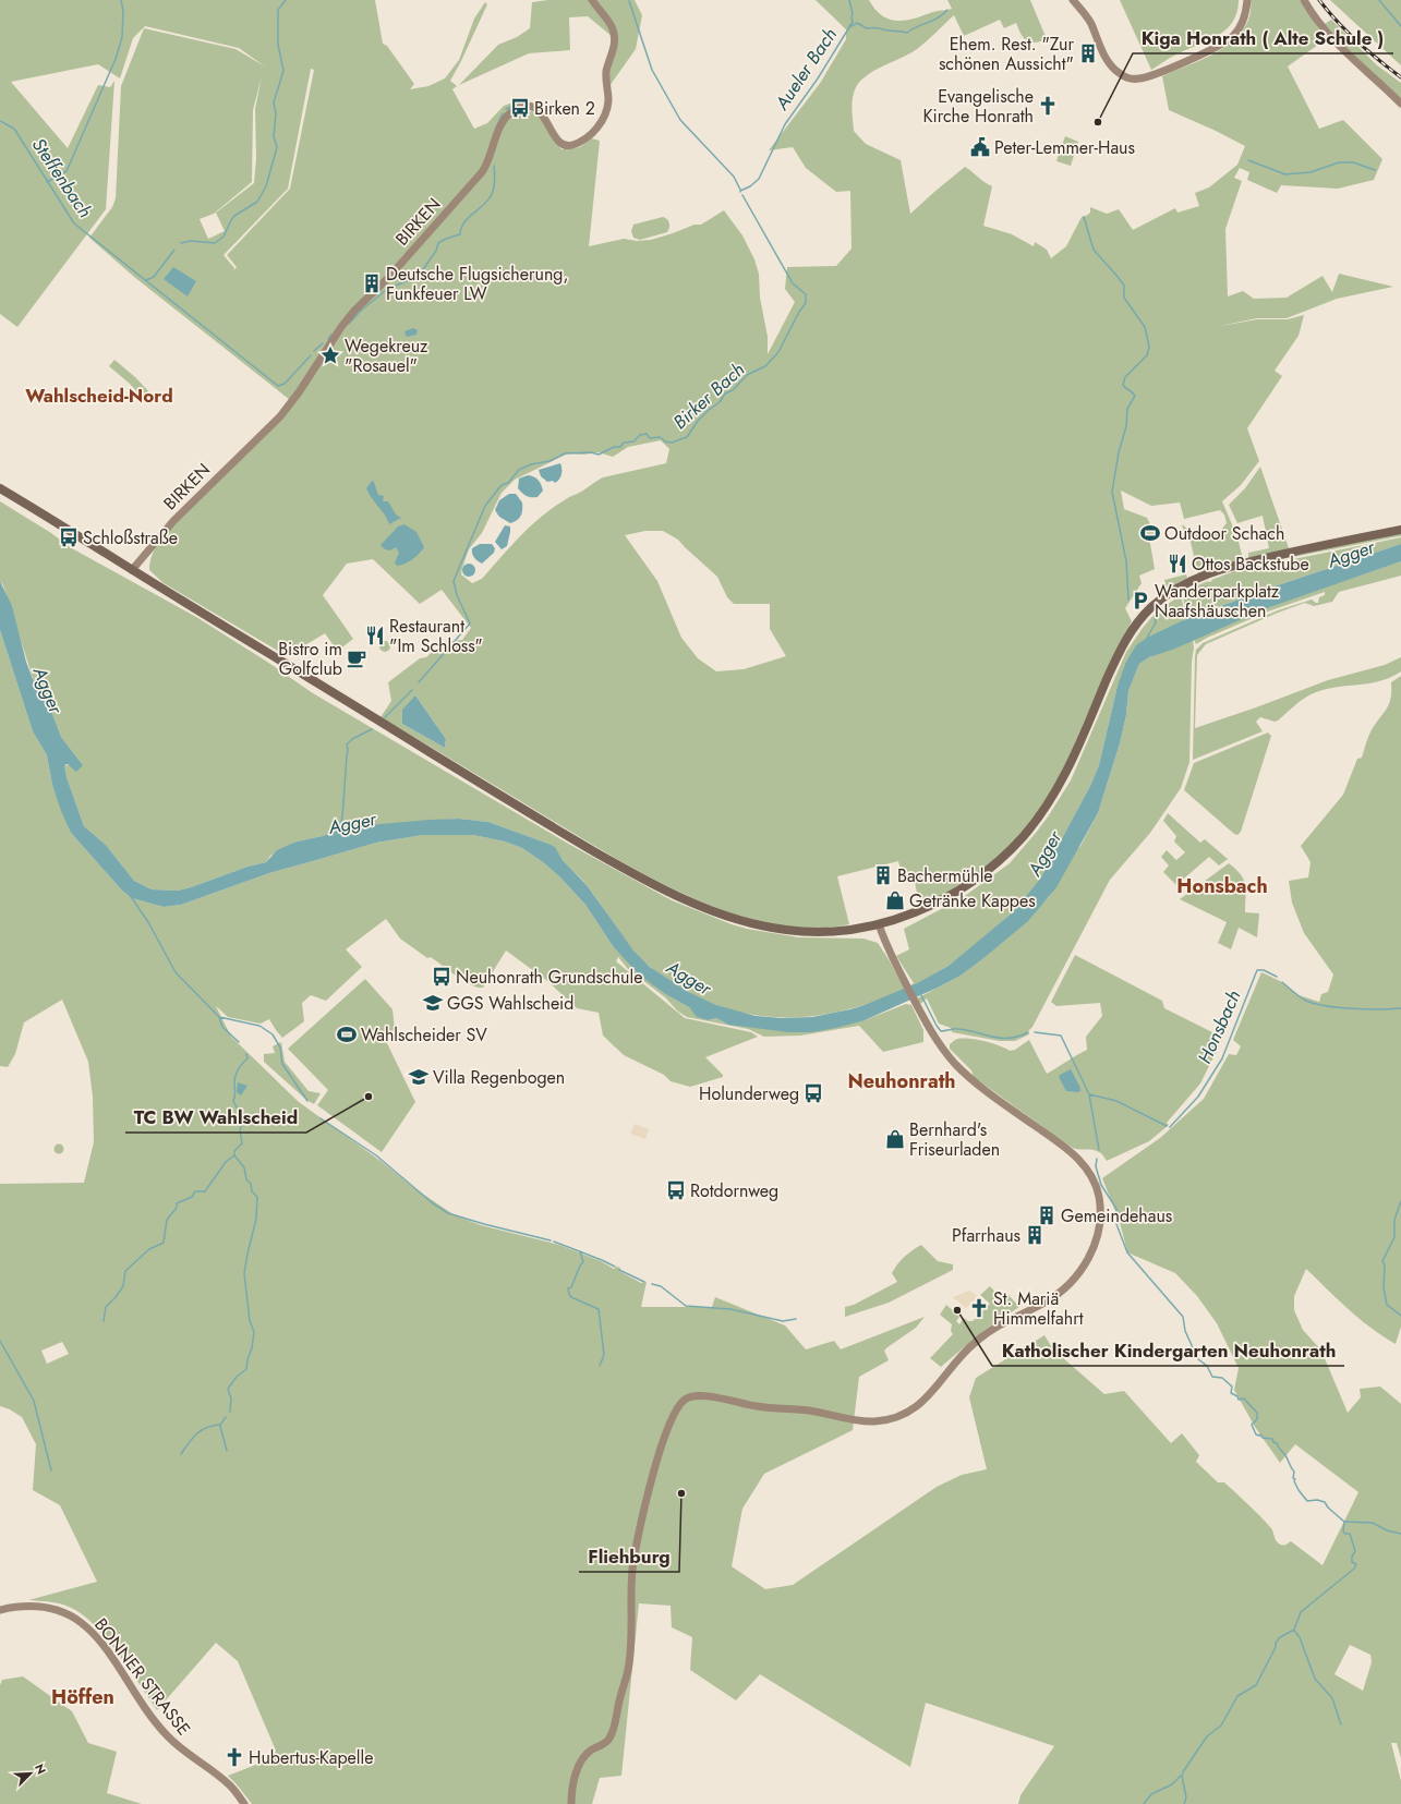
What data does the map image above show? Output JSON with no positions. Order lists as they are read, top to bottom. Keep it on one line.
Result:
{"streets":{"street":["BIRKEN","BONNER STRASSE"]},"districts":["Wahlscheid-Nord","Honsbach","Neuhonrath","Höffen"],"water":["Aueler Bach","Steffenbach","Birker Bach","Agger","Honsbach"],"places":{"building":["Ehem. Rest. \"Zur schönen Aussicht\"","Deutsche Flugsicherung, Funkfeuer LW","Bachermühle","Gemeindehaus","Pfarrhaus"],"church":["Evangelische Kirche Honrath","St. Mariä Himmelfahrt","Hubertus-Kapelle"],"bus stop":["Birken 2","Schloßstraße","Neuhonrath Grundschule","Holunderweg","Rotdornweg"],"other":["Kiga Honrath ( Alte Schule )","TC BW Wahlscheid","Katholischer Kindergarten Neuhonrath","Fliehburg"],"public building":["Peter-Lemmer-Haus"],"place":["Wegekreuz \"Rosauel\""],"sports":["Outdoor Schach","Wahlscheider SV"],"restaurant":["Ottos Backstube","Restaurant \"Im Schloss\""],"parking":["Wanderparkplatz Naafshäuschen"],"cafe":["Bistro im Golfclub"],"shop":["Getränke Kappes","Bernhard's Friseurladen"],"school or university":["GGS Wahlscheid","Villa Regenbogen"]},"north":"top right"}
